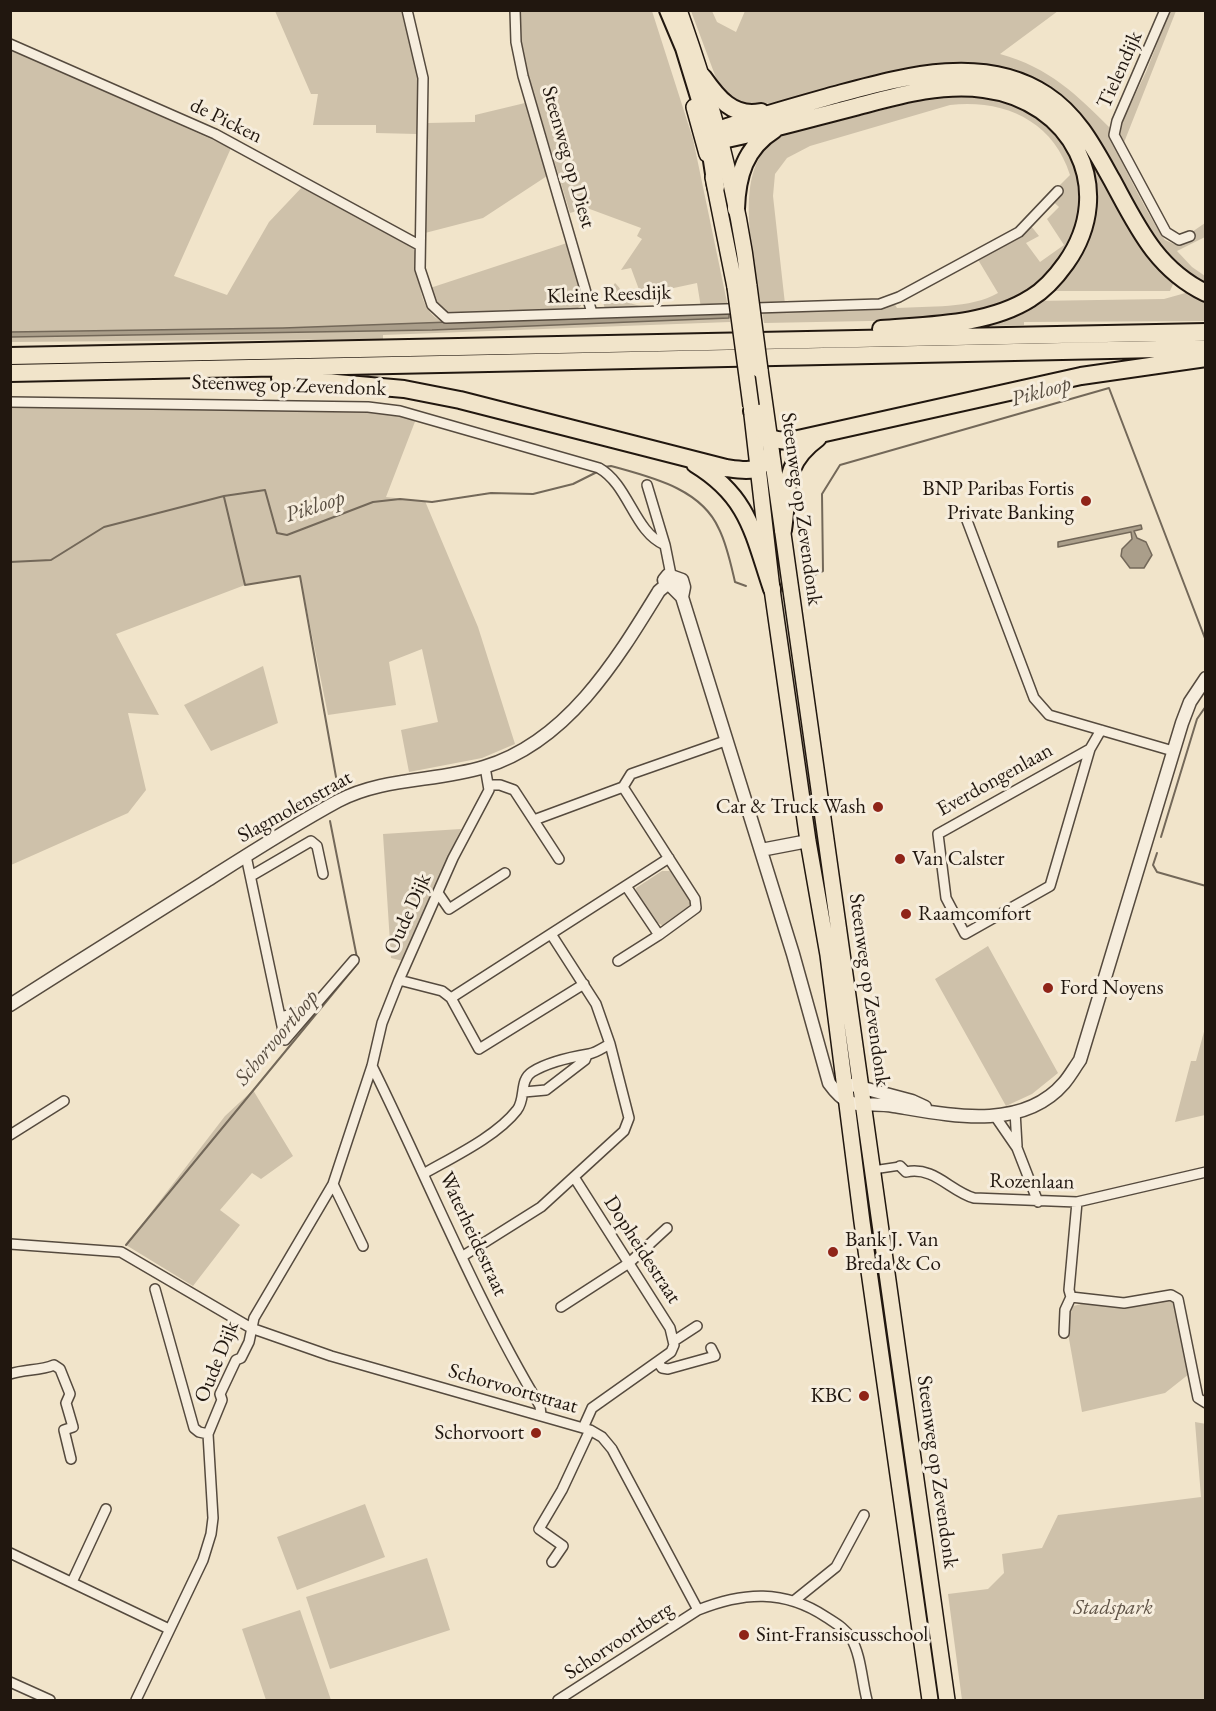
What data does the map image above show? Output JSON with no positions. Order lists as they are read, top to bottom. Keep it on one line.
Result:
{"streets":{"main road":["Steenweg op Zevendonk"],"street":["Tielendijk","de Picken","Steenweg op Diest","Kleine Reesdijk","Everdongenlaan","Slagmolenstraat","Oude Dijk","Rozenlaan","Waterheidestraat","Dopheidestraat","Schorvoortstraat","Schorvoortberg"]},"crossings":[["de Picken","Kleine Reesdijk"],["Steenweg op Diest","Kleine Reesdijk"],["Steenweg op Zevendonk","Slagmolenstraat"],["Oude Dijk","Waterheidestraat"],["Oude Dijk","Schorvoortstraat"],["Waterheidestraat","Schorvoortstraat"],["Schorvoortstraat","Schorvoortberg"]],"water":["Pikloop","Schorvoortloop"],"parks":["Stadspark"],"places":["BNP Paribas Fortis Private Banking","Car & Truck Wash","Van Calster","Raamcomfort","Ford Noyens","Bank J. Van Breda & Co","KBC","Schorvoort","Sint-Fransiscusschool"]}
